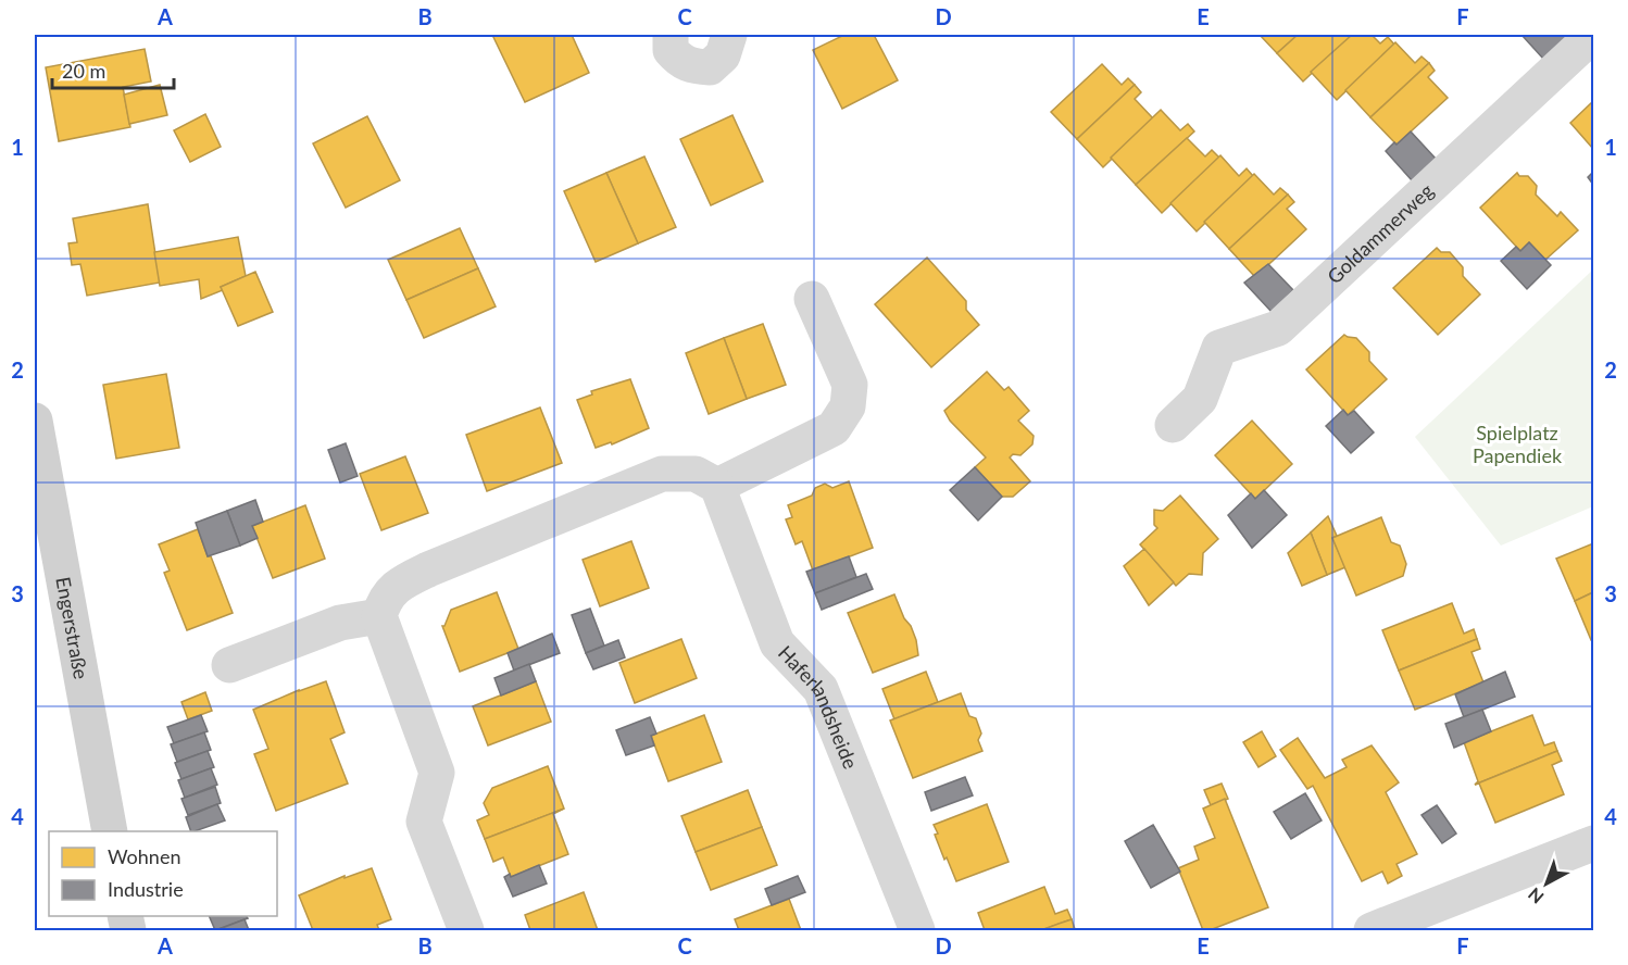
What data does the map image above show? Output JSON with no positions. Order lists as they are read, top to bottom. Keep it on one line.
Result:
{"streets":{"main road":["Engerstraße"],"street":["Goldammerweg","Haferlandsheide"]},"parks":["Spielplatz Papendiek"],"legend":["Wohnen","Industrie"],"scale_bar":"20 m","north":"bottom left","grid":{"columns":["A","B","C","D","E","F"],"rows":["1","2","3","4"]}}
